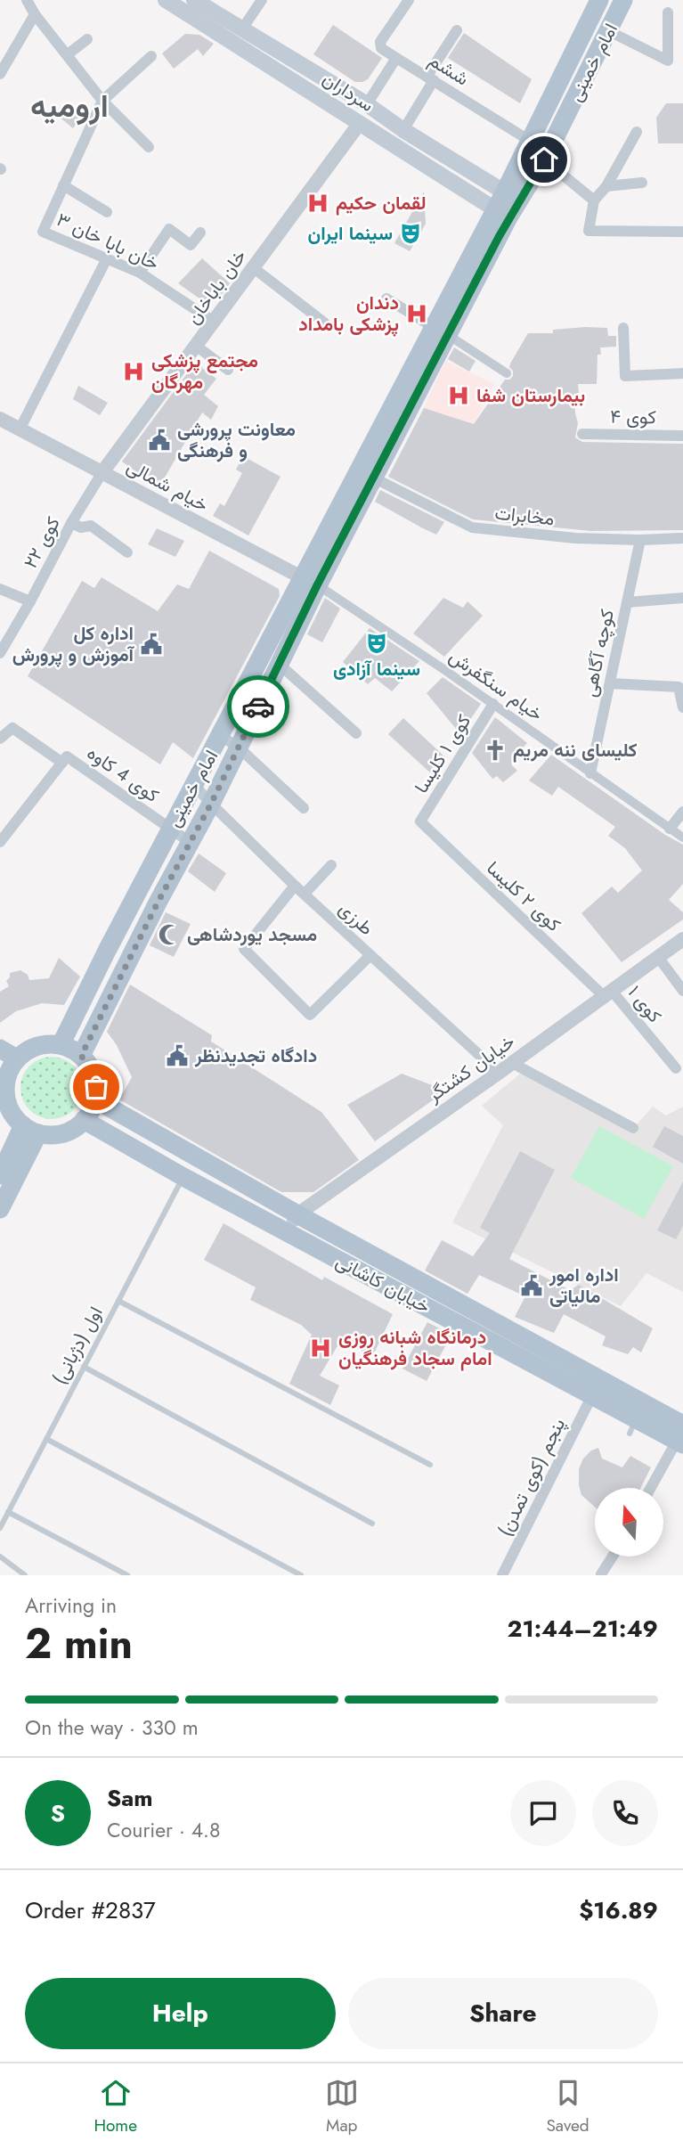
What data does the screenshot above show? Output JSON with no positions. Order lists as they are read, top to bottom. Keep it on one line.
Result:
{"streets":{"main road":["امام خمینی","سرداران","خیابان کاشانی"],"street":["ششم","خان بابا خان ۳","خان باباخان","کوی ۴","خیام شمالی","مخابرات","کوی ۲۲","کوچه آگاهی","خیام سنگفرش","کوی ۱ کلیسا","کوی 4 کاوه","کوی ۲ کلیسا","طرزی","کوی ۱","خیابان کشتگر","پنجم (کوی تمدن)"],"lane":["اول (دژبانی)"]},"crossings":[["امام خمینی","ششم"],["امام خمینی","سرداران"],["امام خمینی","خیام شمالی"],["امام خمینی","مخابرات"],["امام خمینی","خیام سنگفرش"],["امام خمینی","کوی 4 کاوه"],["امام خمینی","طرزی"],["امام خمینی","خیابان کاشانی"],["سرداران","خان باباخان"],["خان بابا خان ۳","خان باباخان"],["خان باباخان","خیام شمالی"],["خان باباخان","کوی ۲۲"],["خیام شمالی","کوی ۲۲"],["خیام شمالی","خیام سنگفرش"],["مخابرات","کوچه آگاهی"],["کوچه آگاهی","خیام سنگفرش"],["خیام سنگفرش","کوی ۱ کلیسا"],["کوی ۱ کلیسا","کوی ۲ کلیسا"],["کوی ۲ کلیسا","کوی ۱"],["کوی ۲ کلیسا","خیابان کشتگر"],["طرزی","خیابان کشتگر"],["کوی ۱","خیابان کشتگر"],["خیابان کشتگر","خیابان کاشانی"],["خیابان کاشانی","اول (دژبانی)"],["خیابان کاشانی","پنجم (کوی تمدن)"]],"districts":["ارومیه"],"places":{"hospital":["لقمان حکیم","دندان‌ پزشکی بامداد","مجتمع پزشکی مهرگان","بیمارستان شفا","درمانگاه شبانه روزی امام سجاد فرهنگیان"],"theatre":["سینما ایران","سینما آزادی"],"public building":["معاونت پرورشی و فرهنگی","اداره کل آموزش و پرورش","دادگاه تجدیدنظر","اداره امور مالیاتی"],"church":["کلیسای ننه مریم"],"mosque":["مسجد یوردشاهی"]},"north":"top","page":{"heading":["2 min","Arriving in","21:44–21:49"],"panel":["Sam","Courier · 4.8","Order #2837","$16.89"],"bar":"On the way · 330 m","round":"S","buttons":["Help","Share"],"tabs":["Home","Map","Saved"]}}
